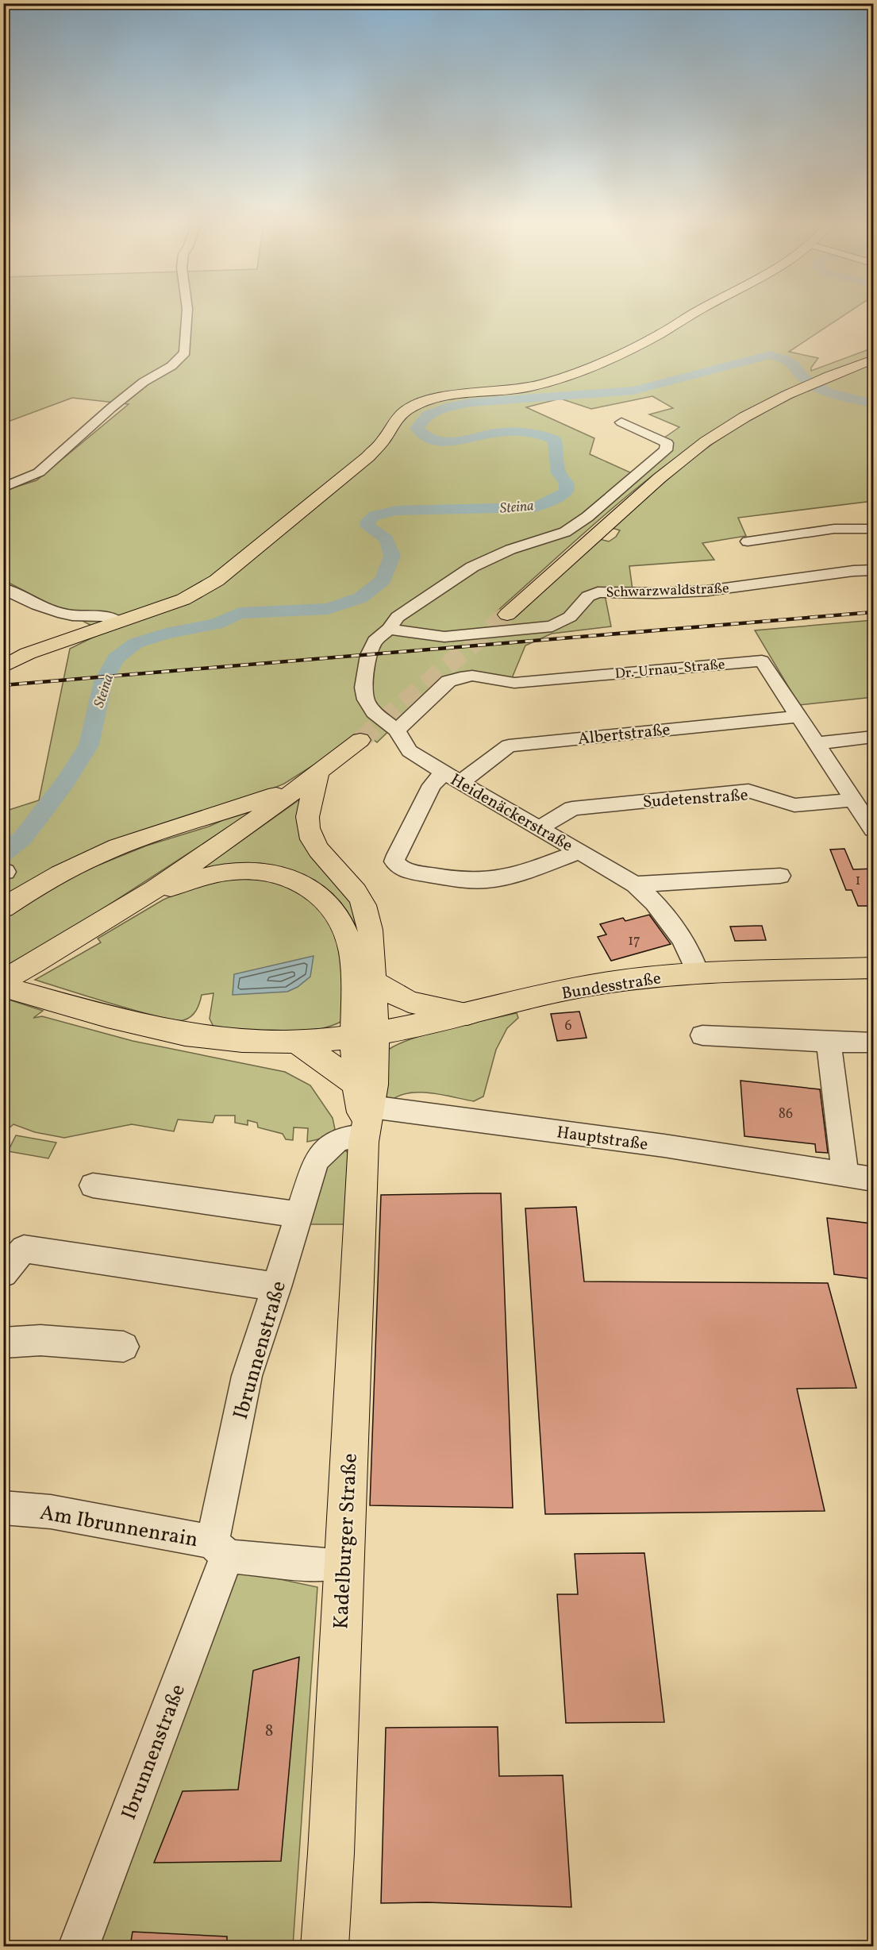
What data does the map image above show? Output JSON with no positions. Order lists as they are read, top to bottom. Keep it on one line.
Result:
{"streets":{"main road":["Bundesstraße","Kadelburger Straße"],"street":["Schwarzwaldstraße","Dr.-Urnau-Straße","Albertstraße","Sudetenstraße","Heidenäckerstraße","Hauptstraße","Ibrunnenstraße","Am Ibrunnenrain"]},"crossings":[["Schwarzwaldstraße","Heidenäckerstraße"],["Dr.-Urnau-Straße","Albertstraße"],["Dr.-Urnau-Straße","Sudetenstraße"],["Dr.-Urnau-Straße","Heidenäckerstraße"],["Albertstraße","Heidenäckerstraße"],["Sudetenstraße","Heidenäckerstraße"],["Heidenäckerstraße","Bundesstraße"],["Bundesstraße","Kadelburger Straße"],["Hauptstraße","Ibrunnenstraße"],["Hauptstraße","Kadelburger Straße"],["Ibrunnenstraße","Am Ibrunnenrain"],["Ibrunnenstraße","Kadelburger Straße"],["Am Ibrunnenrain","Kadelburger Straße"]],"water":["Steina"],"house_numbers":["1","17","6","86","8"]}
